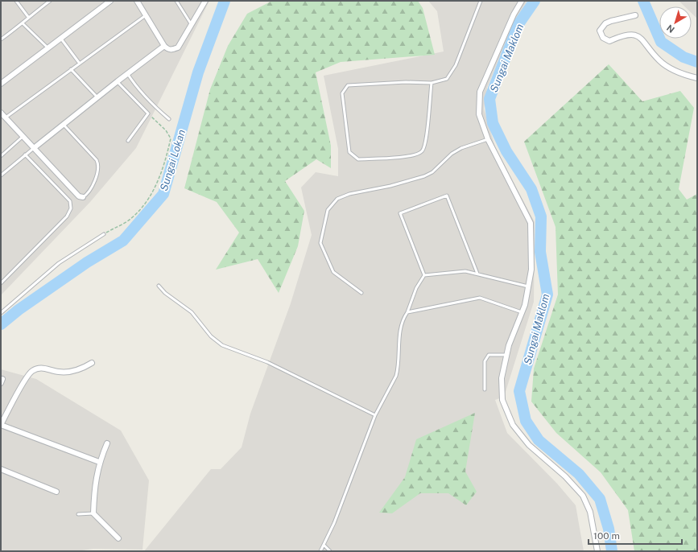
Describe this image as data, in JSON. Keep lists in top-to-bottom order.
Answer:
{
  "water": ["Sungai Maklom", "Sungai Lokan"],
  "scale_bar": "100 m",
  "north": "bottom left"
}
